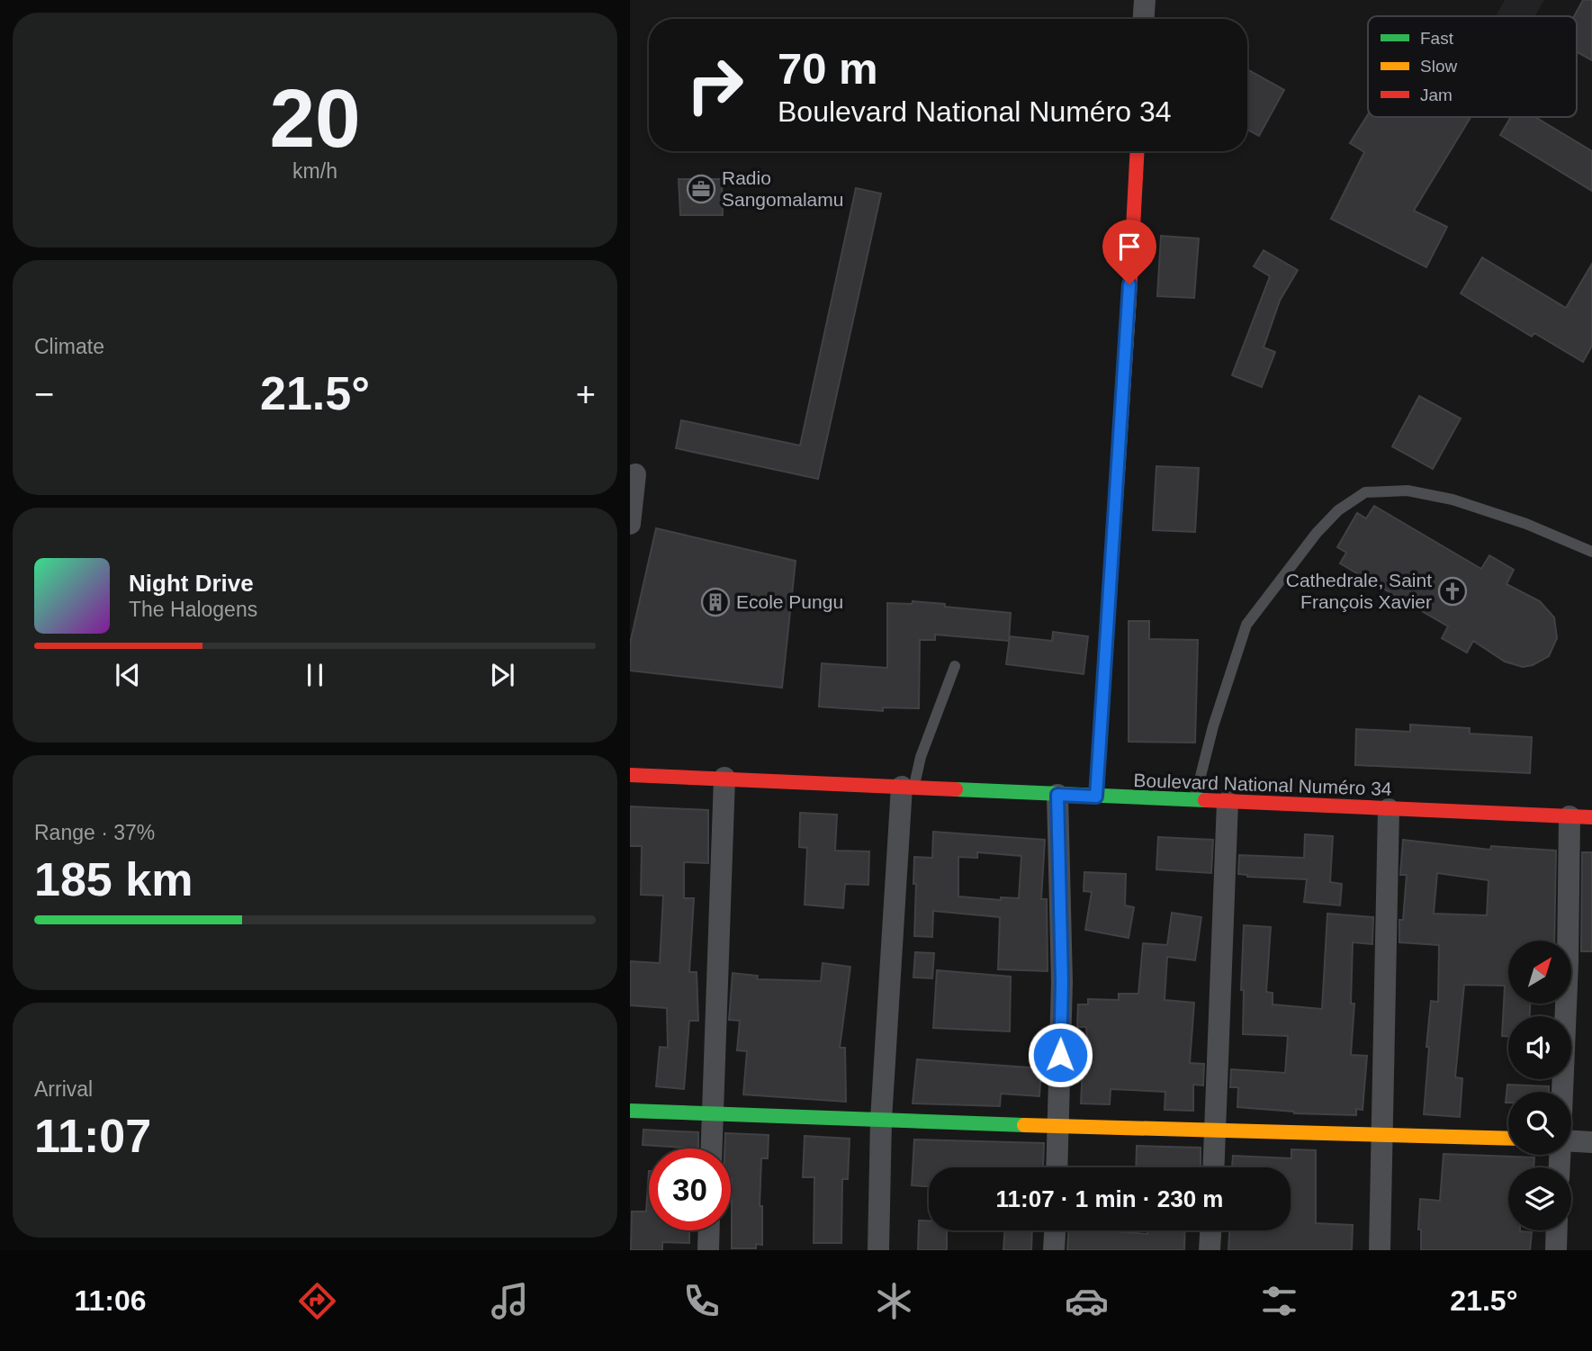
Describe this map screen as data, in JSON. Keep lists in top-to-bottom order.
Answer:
{
  "streets": {
    "street": ["Boulevard National Numéro 34"]
  },
  "places": {
    "office": ["Radio Sangomalamu"],
    "church": ["Cathedrale, Saint François Xavier"],
    "building": ["Ecole Pungu"]
  },
  "legend": ["Fast", "Slow", "Jam"],
  "north": "top right",
  "page": {
    "tile": [
      ["20", "km/h"],
      "Climate",
      ["Range · 37%", "185 km"],
      ["Arrival", "11:07"]
    ],
    "turn": ["70 m", "Boulevard National Numéro 34"],
    "heat": ["−", "21.5°", "+"],
    "song": ["Night Drive", "The Halogens"],
    "limit": "30",
    "trip": "11:07 · 1 min · 230 m",
    "tabs": ["11:06", "21.5°"]
  }
}
